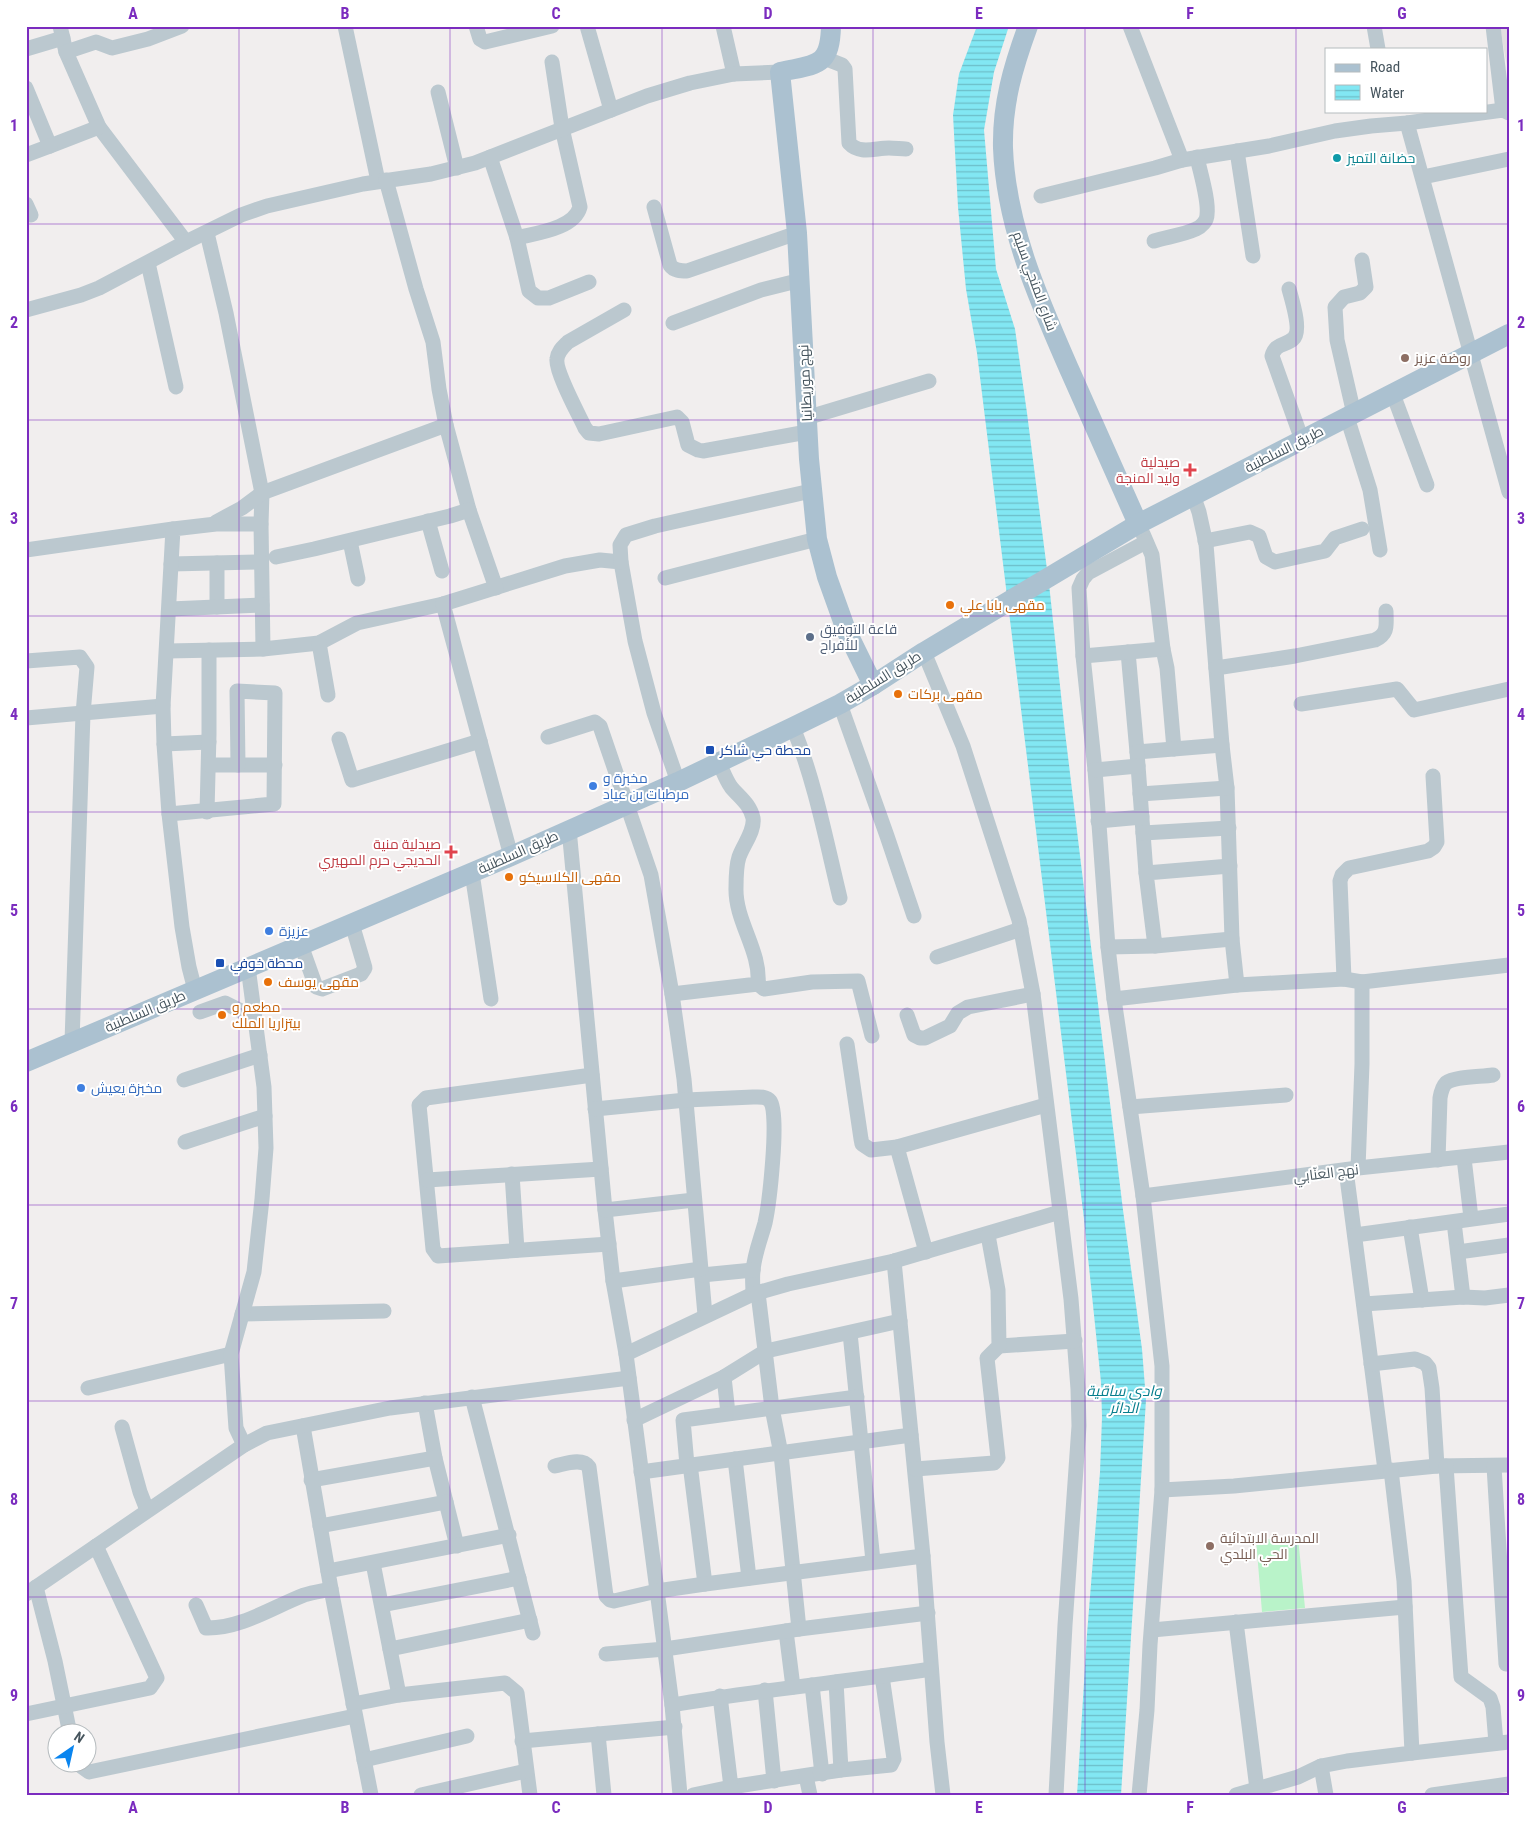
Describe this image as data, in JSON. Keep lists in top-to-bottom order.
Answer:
{
  "streets": {
    "main road": ["شارع المنجي سليم", "نهج موريطانيا", "طريق السلطنية"],
    "street": ["نهج العنّابي"]
  },
  "crossings": [
    ["شارع المنجي سليم", "طريق السلطنية"],
    ["نهج موريطانيا", "طريق السلطنية"]
  ],
  "water": ["وادي ساقية الدائر"],
  "places": {
    "other": [
      "حضانة التميز",
      "روضة عزيز",
      "مقهى بابا علي",
      "قاعة التوفيق للأفراح",
      "مقهى بركات",
      "مخبزة و مرطبات بن عياد",
      "مقهى الكلاسيكو",
      "عزيزة",
      "مقهى يوسف",
      "مطعم و بيتزاريا الملك",
      "مخبزة يعيش",
      "المدرسة الابتدائية الحي البلدي"
    ],
    "health": ["صيدلية وليد المنجة", "صيدلية منية الحديجي حرم المهيري"],
    "transit": ["محطة حي شاكر", "محطة خوفي"]
  },
  "legend": ["Road", "Water"],
  "north": "top right",
  "grid": {
    "columns": [
      "A",
      "B",
      "C",
      "D",
      "E",
      "F",
      "G"
    ],
    "rows": [
      "1",
      "2",
      "3",
      "4",
      "5",
      "6",
      "7",
      "8",
      "9"
    ]
  }
}
